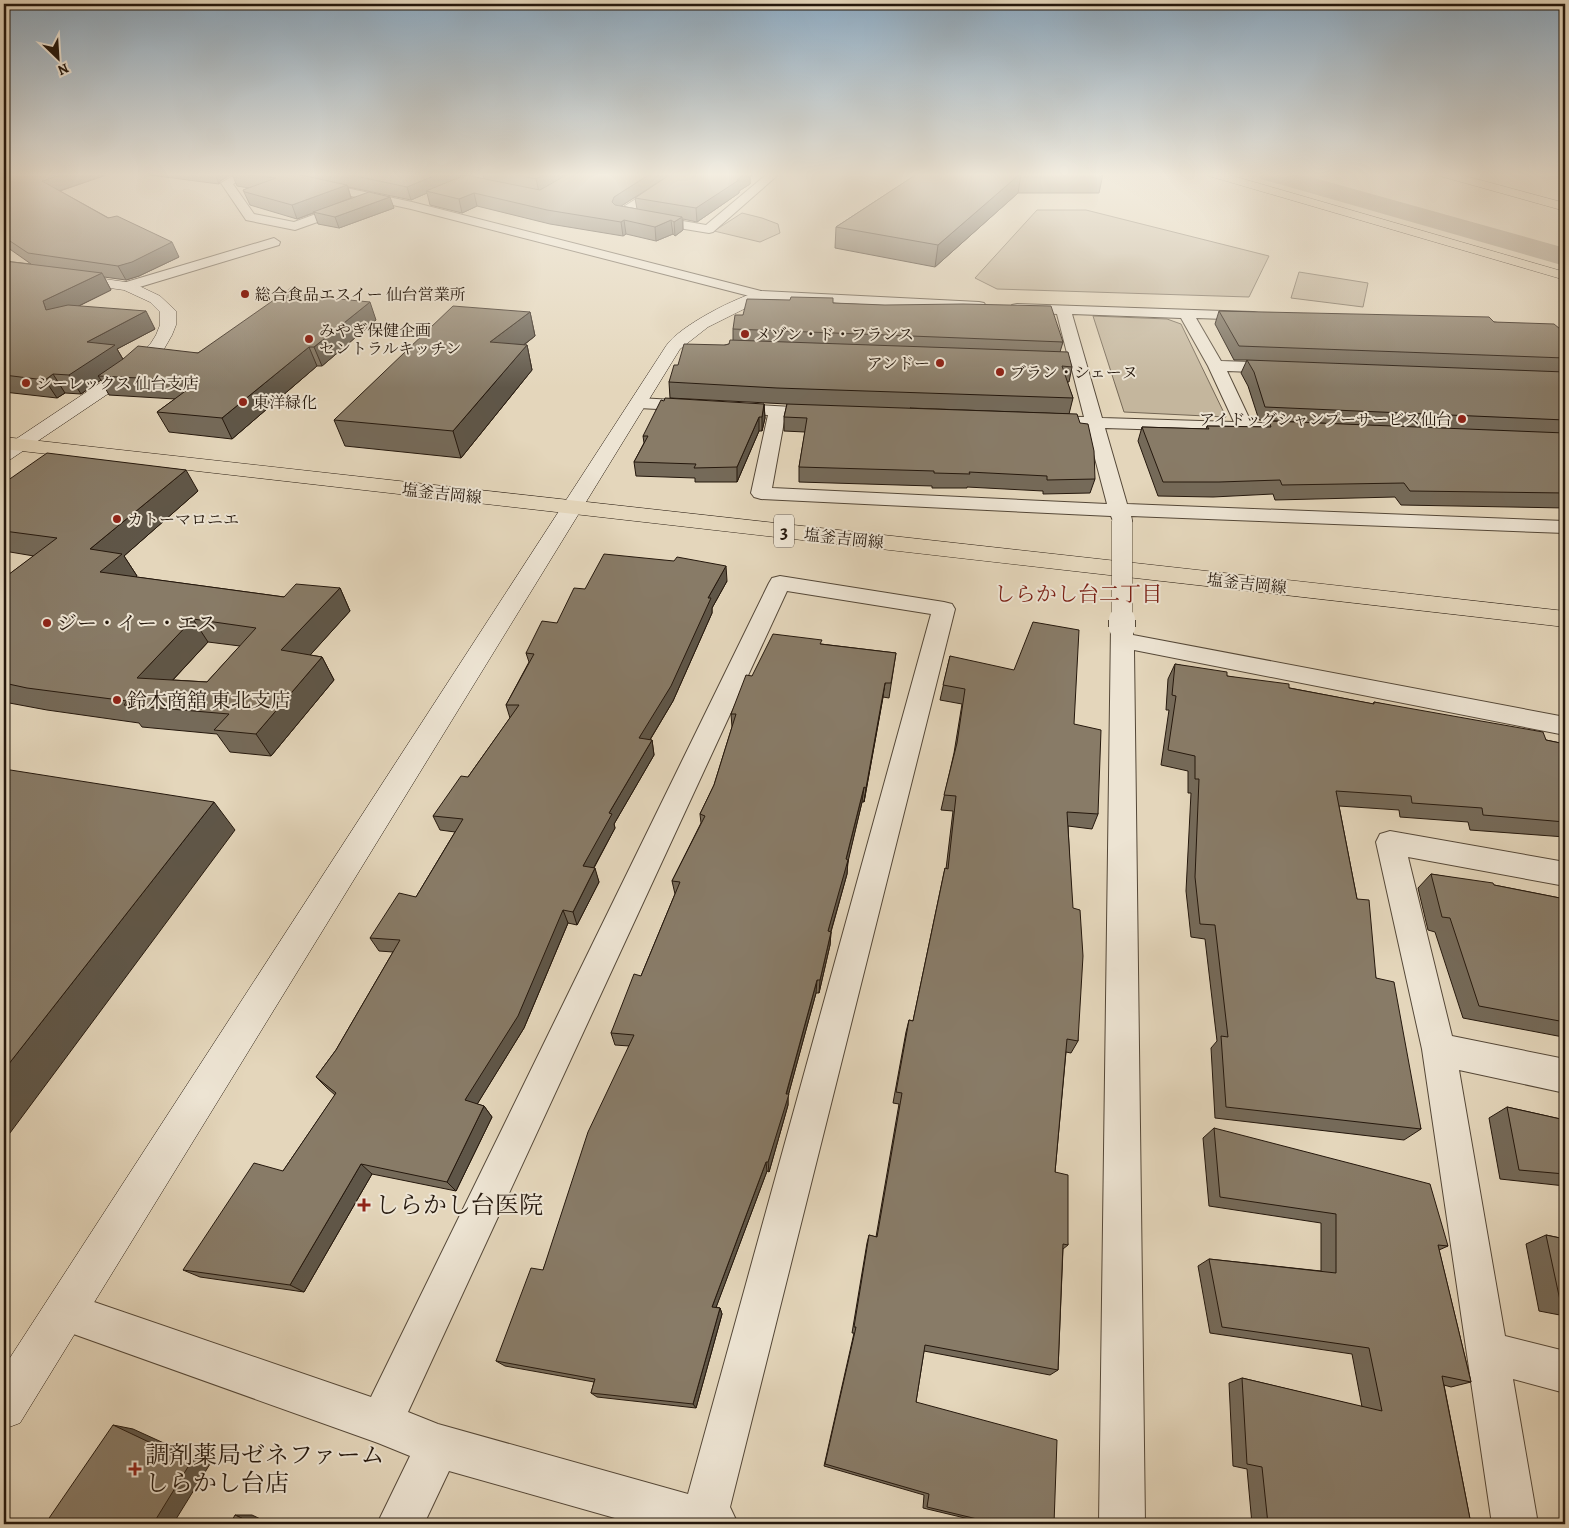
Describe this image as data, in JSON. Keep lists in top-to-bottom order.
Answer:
{
  "streets": {
    "main road": ["塩釜吉岡線", "3"]
  },
  "districts": ["しらかし台二丁目"],
  "places": {
    "other": [
      "総合食品エスイー 仙台営業所",
      "メゾン・ド・フランス",
      "みやぎ保健企画 セントラルキッチン",
      "アンドー",
      "ブラン・シェーヌ",
      "シーレックス 仙台支店",
      "東洋緑化",
      "アイドッグシャンプーサービス仙台",
      "カトーマロニエ",
      "ジー・イー・エス",
      "鈴木商舘 東北支店"
    ],
    "health": ["しらかし台医院", "調剤薬局ゼネファーム しらかし台店"]
  },
  "north": "bottom right"
}
